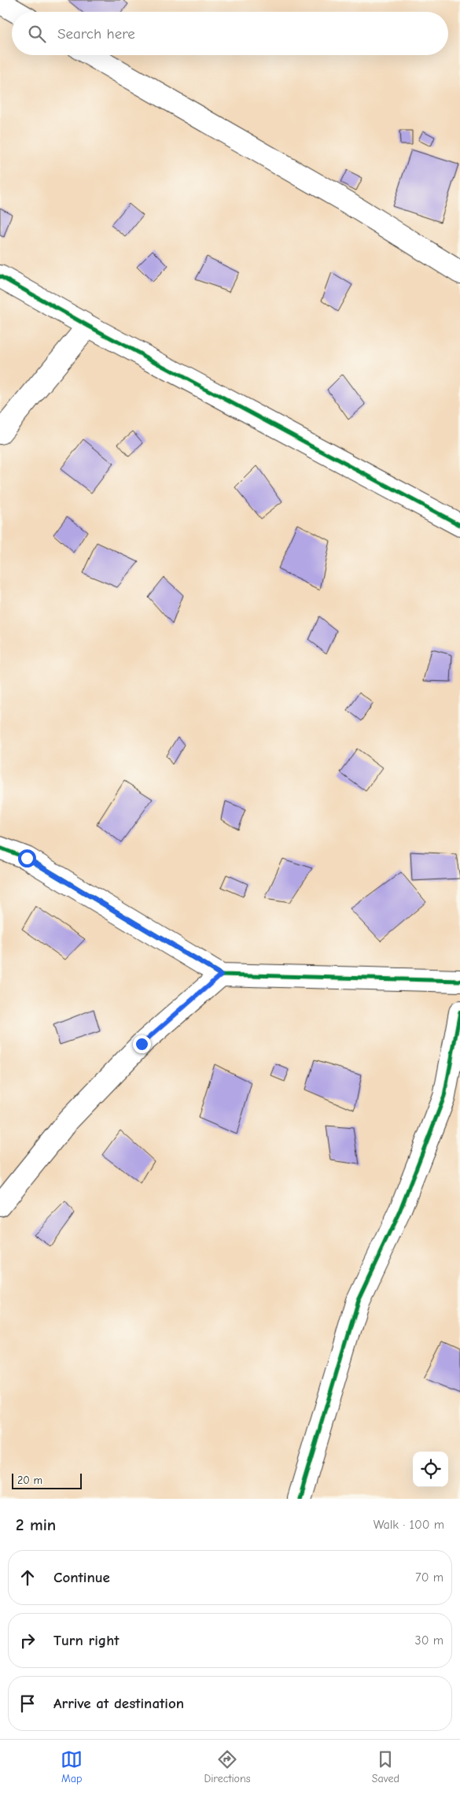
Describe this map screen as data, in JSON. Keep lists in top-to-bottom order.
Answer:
{
  "scale_bar": "20 m",
  "page": {
    "search": "Search here",
    "scale": "20 m",
    "heading": ["2 min", "Walk · 100 m"],
    "list": [
      ["Continue", "70 m"],
      ["Turn right", "30 m"],
      "Arrive at destination"
    ],
    "nav": ["Map", "Directions", "Saved"]
  }
}
